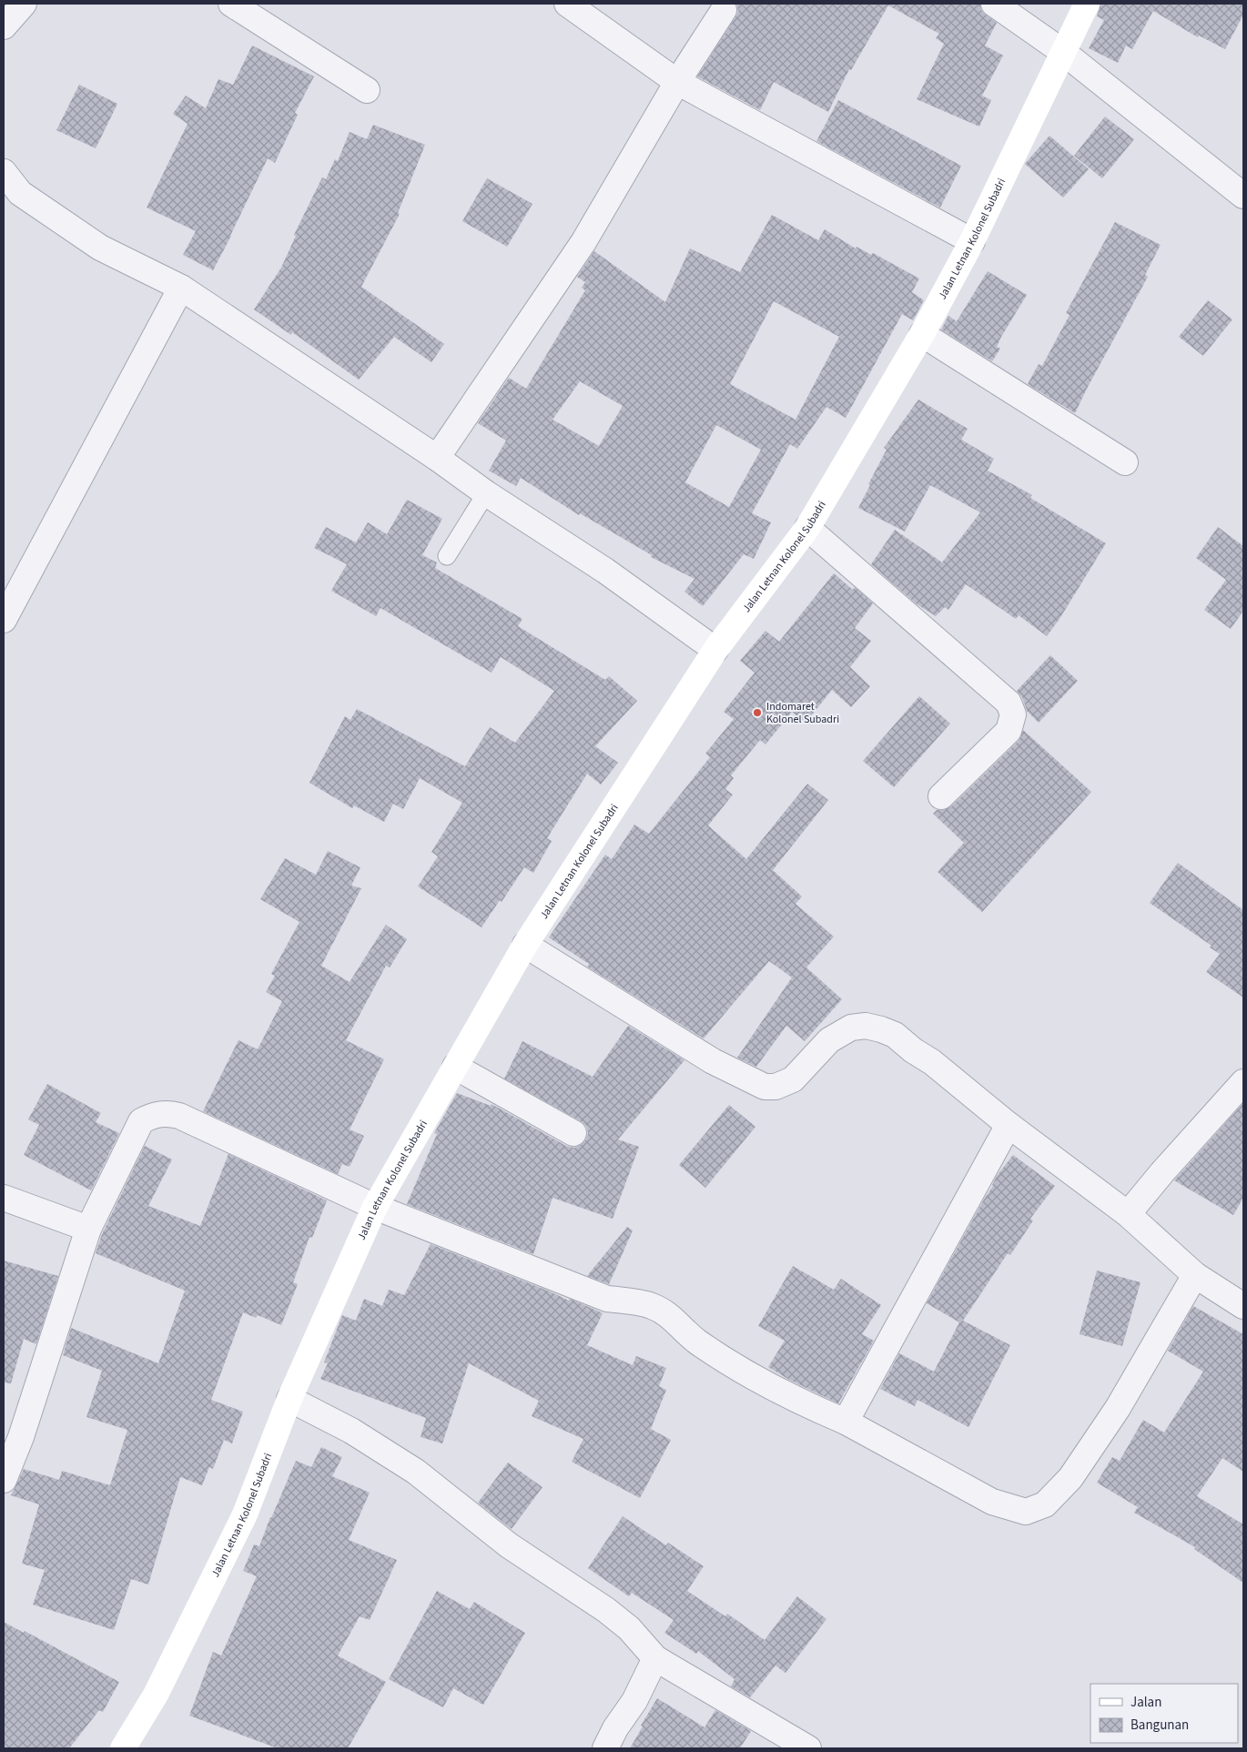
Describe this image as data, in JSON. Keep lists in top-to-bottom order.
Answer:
{
  "streets": {
    "main road": ["Jalan Letnan Kolonel Subadri"]
  },
  "places": ["Indomaret Kolonel Subadri"],
  "legend": ["Jalan", "Bangunan"]
}
